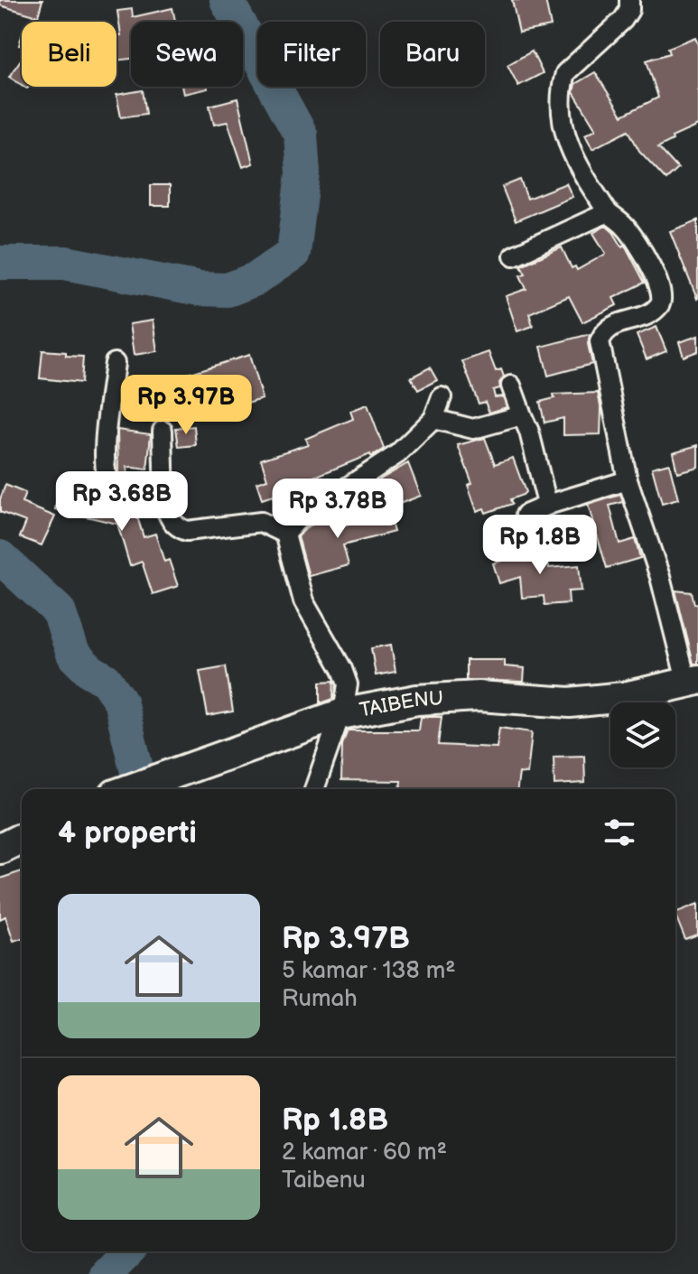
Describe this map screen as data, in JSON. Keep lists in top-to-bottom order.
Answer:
{
  "streets": {
    "main road": ["TAIBENU"]
  },
  "page": {
    "chip": [
      "Beli",
      "Sewa",
      "Filter",
      "Baru"
    ],
    "price": [
      "Rp 3.97B",
      "Rp 3.68B",
      "Rp 3.78B",
      "Rp 1.8B"
    ],
    "heading": "4 properti",
    "list": [
      {
        "name": "Rp 3.97B",
        "note": "5 kamar · 138 m² · Rumah"
      },
      {
        "name": "Rp 1.8B",
        "note": "2 kamar · 60 m² · Taibenu"
      }
    ]
  }
}
